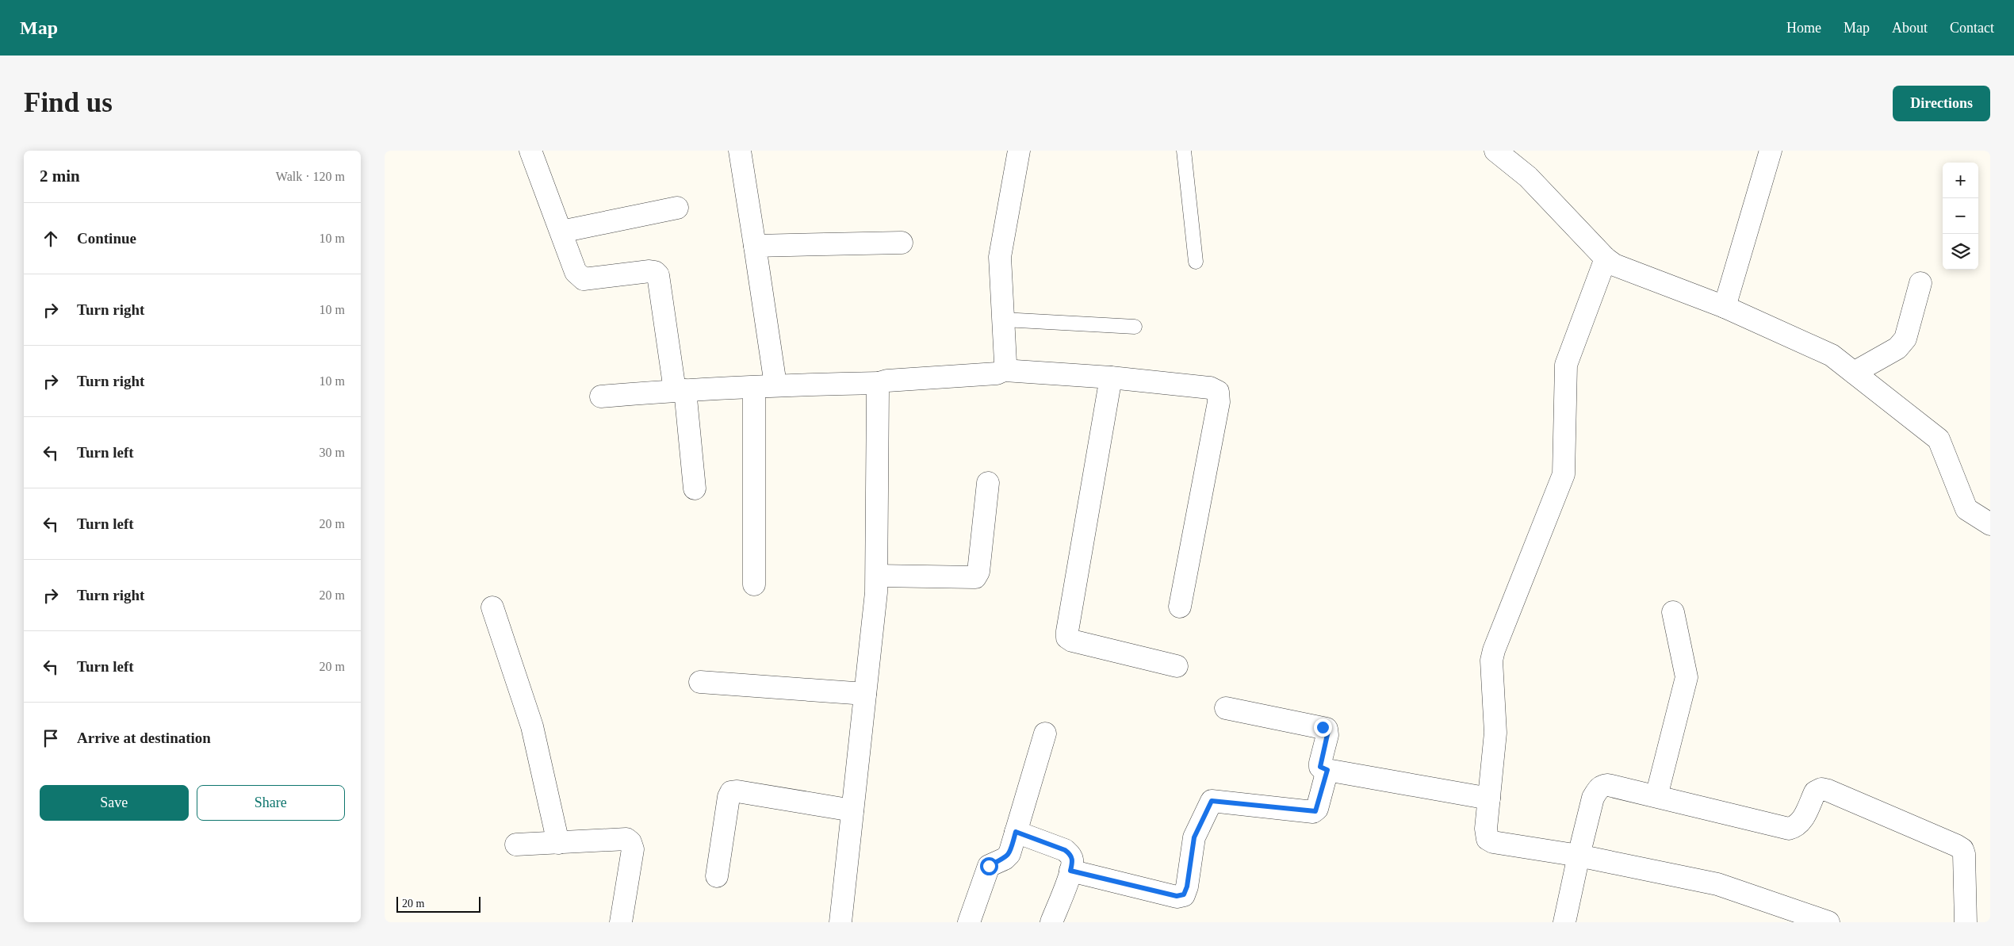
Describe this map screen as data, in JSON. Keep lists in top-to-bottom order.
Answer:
{
  "scale_bar": "20 m",
  "page": {
    "header": "Map",
    "nav": [
      "Home",
      "Map",
      "About",
      "Contact"
    ],
    "buttons": [
      "Directions",
      ["Save", "Share"]
    ],
    "title": "Find us",
    "heading": ["2 min", "Walk · 120 m"],
    "map_buttons": ["+", "−"],
    "list": [
      ["Continue", "10 m"],
      ["Turn right", "10 m"],
      ["Turn right", "10 m"],
      ["Turn left", "30 m"],
      ["Turn left", "20 m"],
      ["Turn right", "20 m"],
      ["Turn left", "20 m"],
      "Arrive at destination"
    ],
    "scale": "20 m"
  }
}
